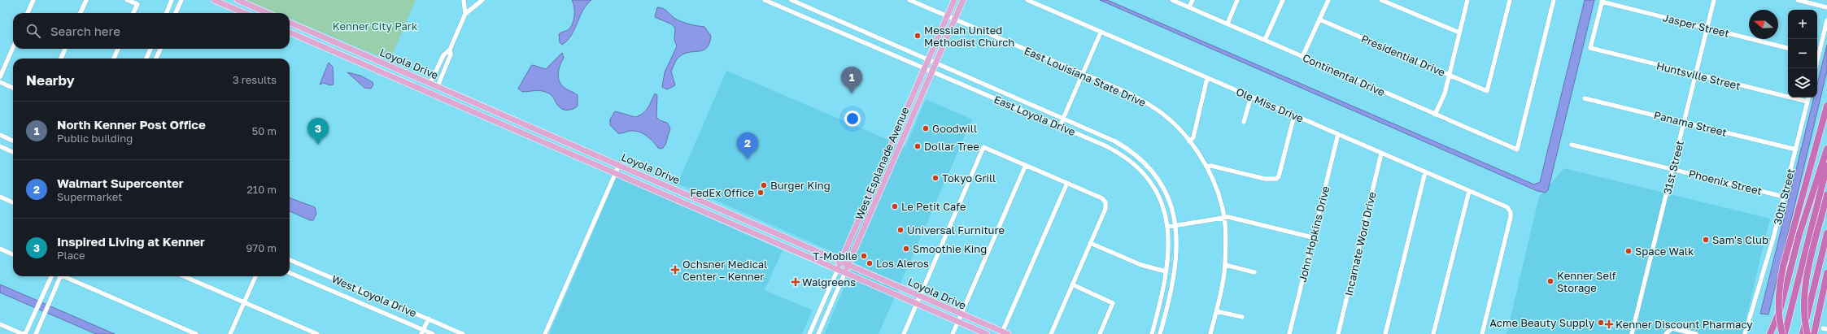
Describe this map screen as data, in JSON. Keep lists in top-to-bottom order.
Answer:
{
  "streets": {
    "main road": ["Loyola Drive", "West Esplanade Avenue"],
    "street": [
      "Jasper Street",
      "Presidential Drive",
      "Continental Drive",
      "Huntsville Street",
      "East Louisiana State Drive",
      "Ole Miss Drive",
      "East Loyola Drive",
      "Panama Street",
      "31st Street",
      "Phoenix Street",
      "30th Street",
      "John Hopkins Drive",
      "Incarnate Word Drive",
      "West Loyola Drive"
    ]
  },
  "crossings": [
    ["Jasper Street", "Huntsville Street"],
    ["Jasper Street", "31st Street"],
    ["Loyola Drive", "West Esplanade Avenue"],
    ["Huntsville Street", "31st Street"],
    ["Huntsville Street", "30th Street"],
    ["East Louisiana State Drive", "West Esplanade Avenue"],
    ["Ole Miss Drive", "John Hopkins Drive"],
    ["Ole Miss Drive", "Incarnate Word Drive"],
    ["East Loyola Drive", "West Esplanade Avenue"],
    ["Panama Street", "31st Street"],
    ["Panama Street", "30th Street"],
    ["31st Street", "Phoenix Street"],
    ["Phoenix Street", "30th Street"]
  ],
  "parks": ["Kenner City Park"],
  "places": {
    "other": [
      "Messiah United Methodist Church",
      "Goodwill",
      "Dollar Tree",
      "Tokyo Grill",
      "Burger King",
      "FedEx Office",
      "Le Petit Cafe",
      "Universal Furniture",
      "Sam's Club",
      "Smoothie King",
      "Space Walk",
      "T-Mobile",
      "Los Aleros",
      "Kenner Self Storage",
      "Acme Beauty Supply"
    ],
    "health": ["Ochsner Medical Center – Kenner", "Walgreens", "Kenner Discount Pharmacy"]
  },
  "north": "left",
  "page": {
    "map_buttons": ["+", "−"],
    "search": "Search here",
    "heading": ["Nearby", "3 results"],
    "pins": ["1", "3", "2"],
    "list": [
      {
        "mark": "1",
        "name": "North Kenner Post Office",
        "note": "Public building",
        "value": "50 m"
      },
      {
        "mark": "2",
        "name": "Walmart Supercenter",
        "note": "Supermarket",
        "value": "210 m"
      },
      {
        "mark": "3",
        "name": "Inspired Living at Kenner",
        "note": "Place",
        "value": "970 m"
      }
    ]
  }
}
